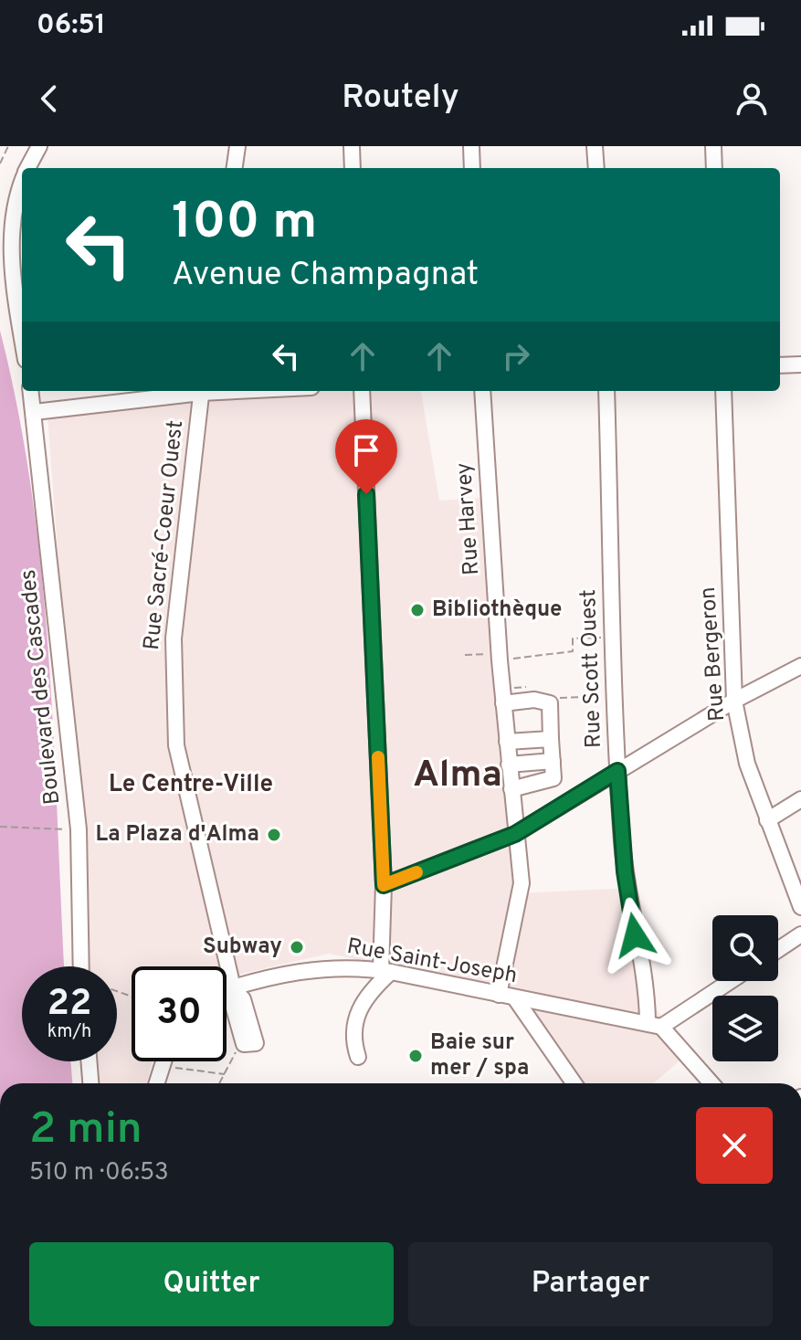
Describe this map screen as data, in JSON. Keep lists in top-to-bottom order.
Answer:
{
  "streets": {
    "street": [
      "Rue Harvey",
      "Rue Sacré-Coeur Ouest",
      "Rue Bergeron",
      "Rue Scott Ouest",
      "Boulevard des Cascades",
      "Rue Saint-Joseph"
    ]
  },
  "crossings": [
    ["Rue Harvey", "Rue Saint-Joseph"],
    ["Rue Sacré-Coeur Ouest", "Rue Saint-Joseph"],
    ["Rue Scott Ouest", "Rue Saint-Joseph"]
  ],
  "districts": ["Alma", "Le Centre-Ville"],
  "places": [
    "Bibliothèque",
    "La Plaza d'Alma",
    "Subway",
    "Baie sur mer / spa"
  ],
  "page": {
    "status": "06:51",
    "header": "Routely",
    "turn": ["100 m", "Avenue Champagnat"],
    "speed": "22 km/h",
    "limit": "30",
    "heading": ["2 min", "510 m · 06:53"],
    "buttons": ["Quitter", "Partager"]
  }
}
